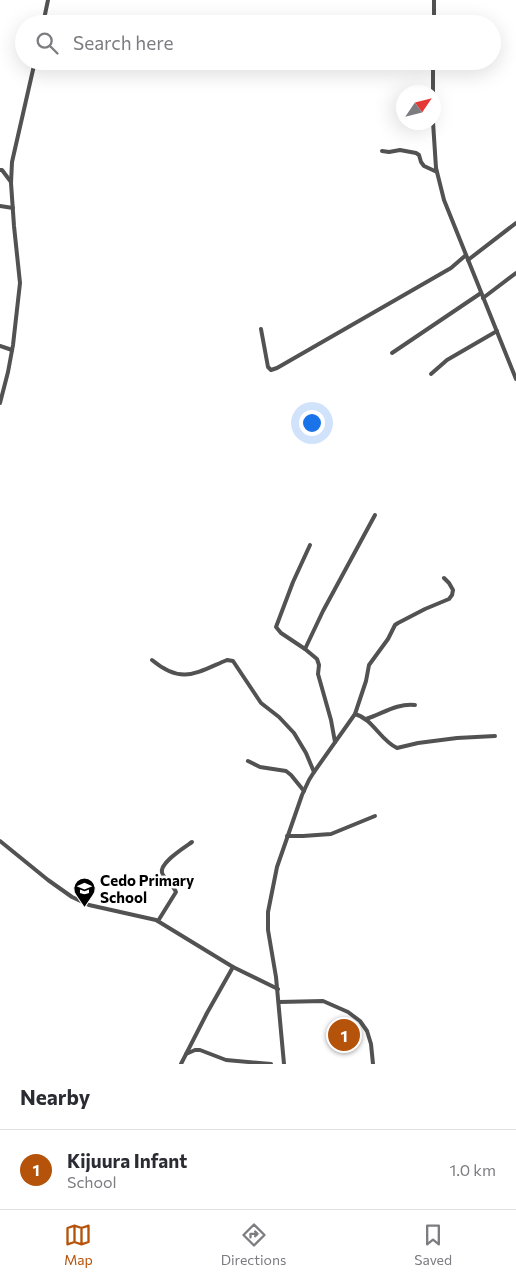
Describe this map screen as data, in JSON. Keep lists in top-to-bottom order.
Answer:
{
  "places": {
    "school or university": ["Cedo Primary School"]
  },
  "north": "top right",
  "page": {
    "search": "Search here",
    "pins": "1",
    "heading": "Nearby",
    "list": [
      {
        "mark": "1",
        "name": "Kijuura Infant",
        "note": "School",
        "value": "1.0 km"
      }
    ],
    "nav": ["Map", "Directions", "Saved"]
  }
}
